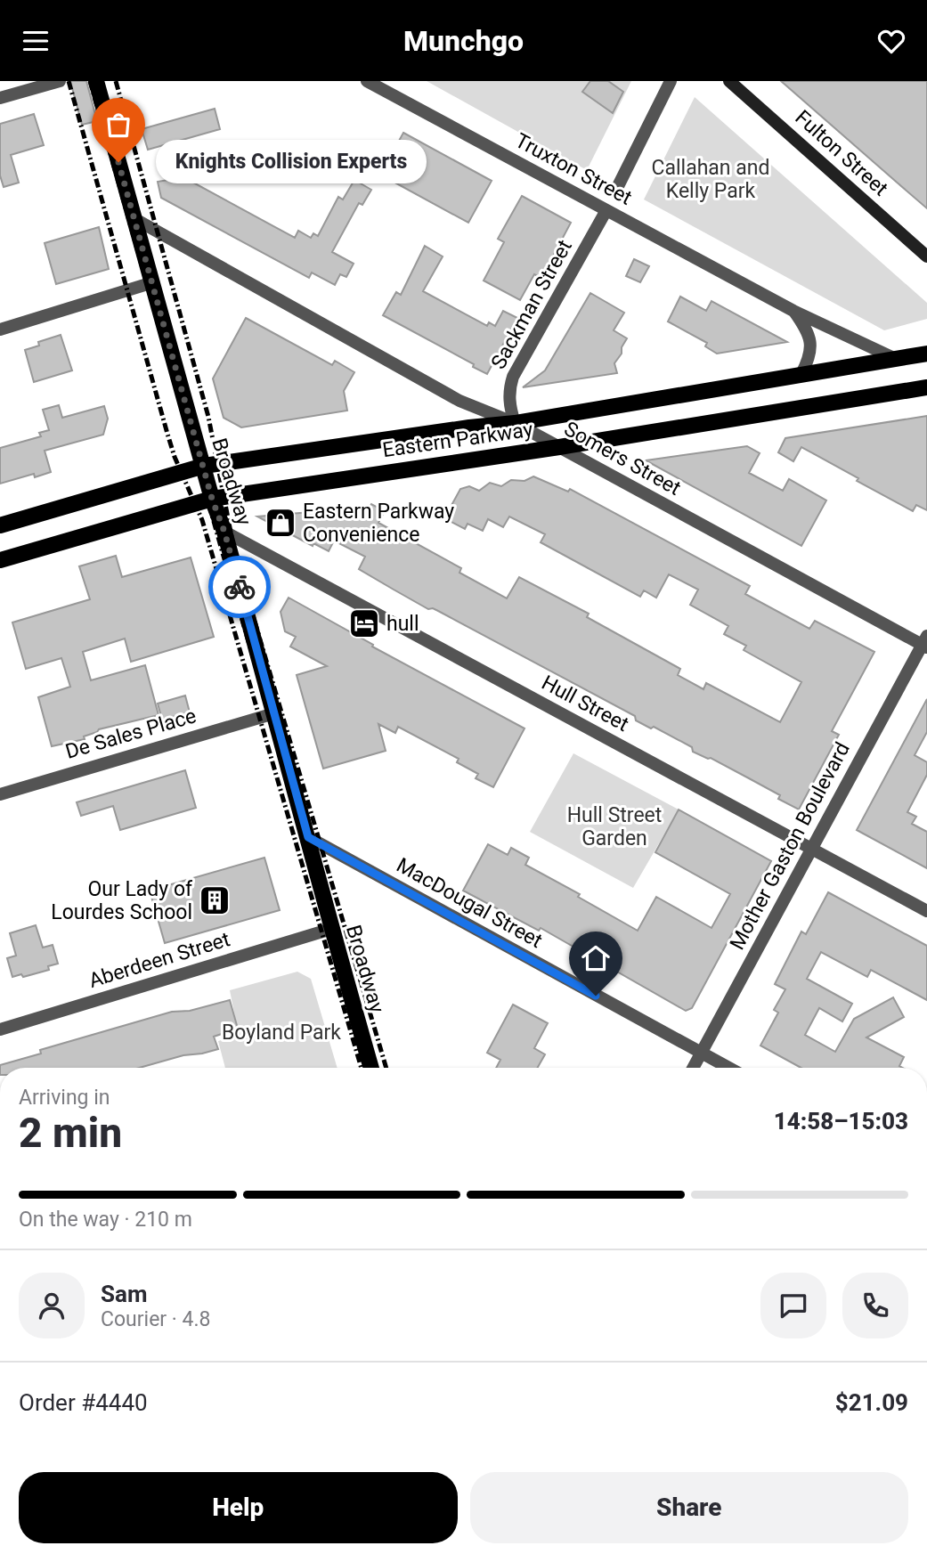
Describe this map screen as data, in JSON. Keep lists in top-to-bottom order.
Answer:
{
  "streets": {
    "main road": ["Fulton Street", "Eastern Parkway", "Broadway"],
    "street": [
      "Truxton Street",
      "Sackman Street",
      "Somers Street",
      "Hull Street",
      "De Sales Place",
      "Mother Gaston Boulevard",
      "MacDougal Street",
      "Aberdeen Street"
    ]
  },
  "crossings": [
    ["Truxton Street", "Sackman Street"],
    ["Truxton Street", "Eastern Parkway"],
    ["Sackman Street", "Eastern Parkway"],
    ["Sackman Street", "Somers Street"],
    ["Eastern Parkway", "Somers Street"],
    ["Eastern Parkway", "Broadway"],
    ["Somers Street", "Broadway"],
    ["Somers Street", "Mother Gaston Boulevard"],
    ["Broadway", "Hull Street"],
    ["Broadway", "De Sales Place"],
    ["Broadway", "MacDougal Street"],
    ["Broadway", "Aberdeen Street"],
    ["Hull Street", "Mother Gaston Boulevard"],
    ["Mother Gaston Boulevard", "MacDougal Street"]
  ],
  "parks": ["Callahan and Kelly Park", "Hull Street Garden", "Boyland Park"],
  "places": {
    "other": ["Knights Collision Experts"],
    "shop": ["Eastern Parkway Convenience"],
    "hotel": ["hull"],
    "building": ["Our Lady of Lourdes School"]
  },
  "page": {
    "header": "Munchgo",
    "bubble": "Knights Collision Experts",
    "heading": ["2 min", "Arriving in", "14:58–15:03"],
    "panel": [
      "Sam",
      "Courier · 4.8",
      "Order #4440",
      "$21.09"
    ],
    "bar": "On the way · 210 m",
    "buttons": ["Help", "Share"]
  }
}
